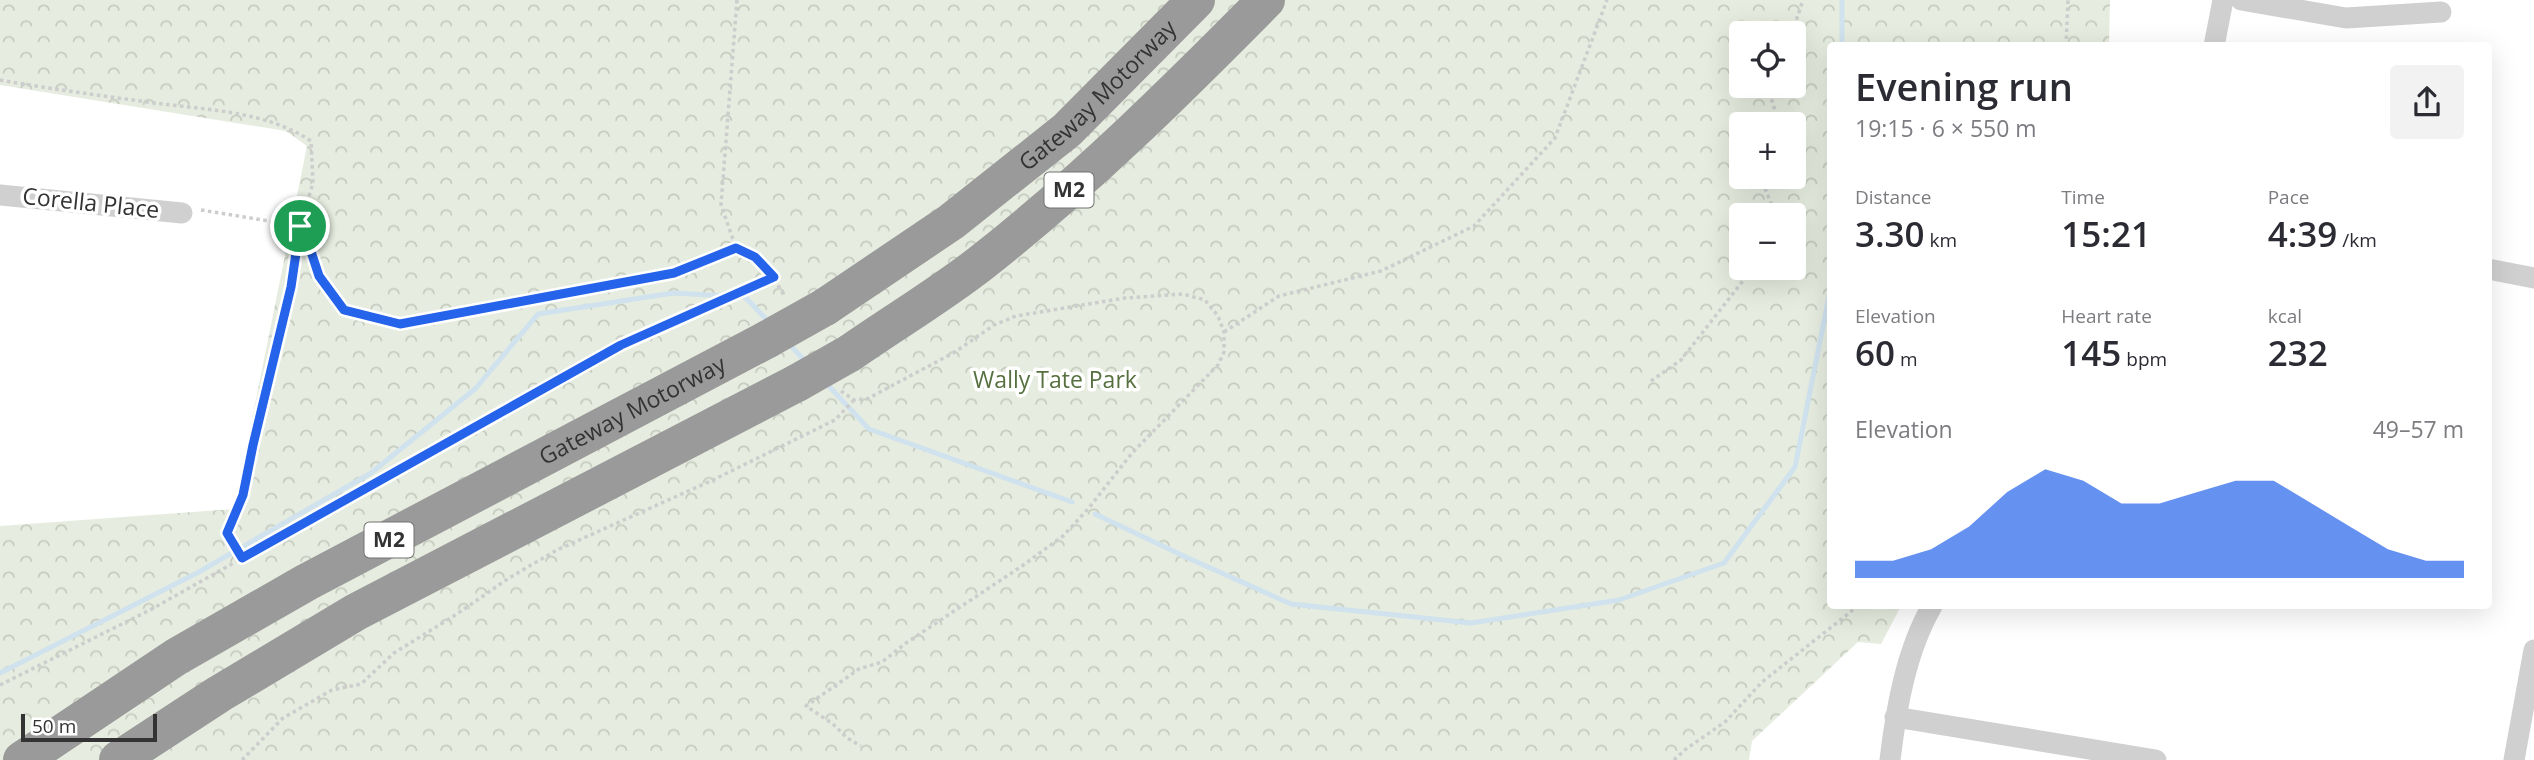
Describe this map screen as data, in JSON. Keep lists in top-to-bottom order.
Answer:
{
  "streets": {
    "highway": ["Gateway Motorway", "M2"],
    "street": ["Corella Place"]
  },
  "parks": ["Wally Tate Park"],
  "scale_bar": "50 m",
  "page": {
    "map_buttons": ["+", "−"],
    "heading": ["Evening run", "19:15 · 6 × 550 m"],
    "stats": [
      ["Distance", "3.30 km"],
      ["Time", "15:21"],
      ["Pace", "4:39 /km"],
      ["Elevation", "60 m"],
      ["Heart rate", "145 bpm"],
      ["kcal", "232"]
    ],
    "chart": ["Elevation", "49–57 m"],
    "scale": "50 m"
  }
}
